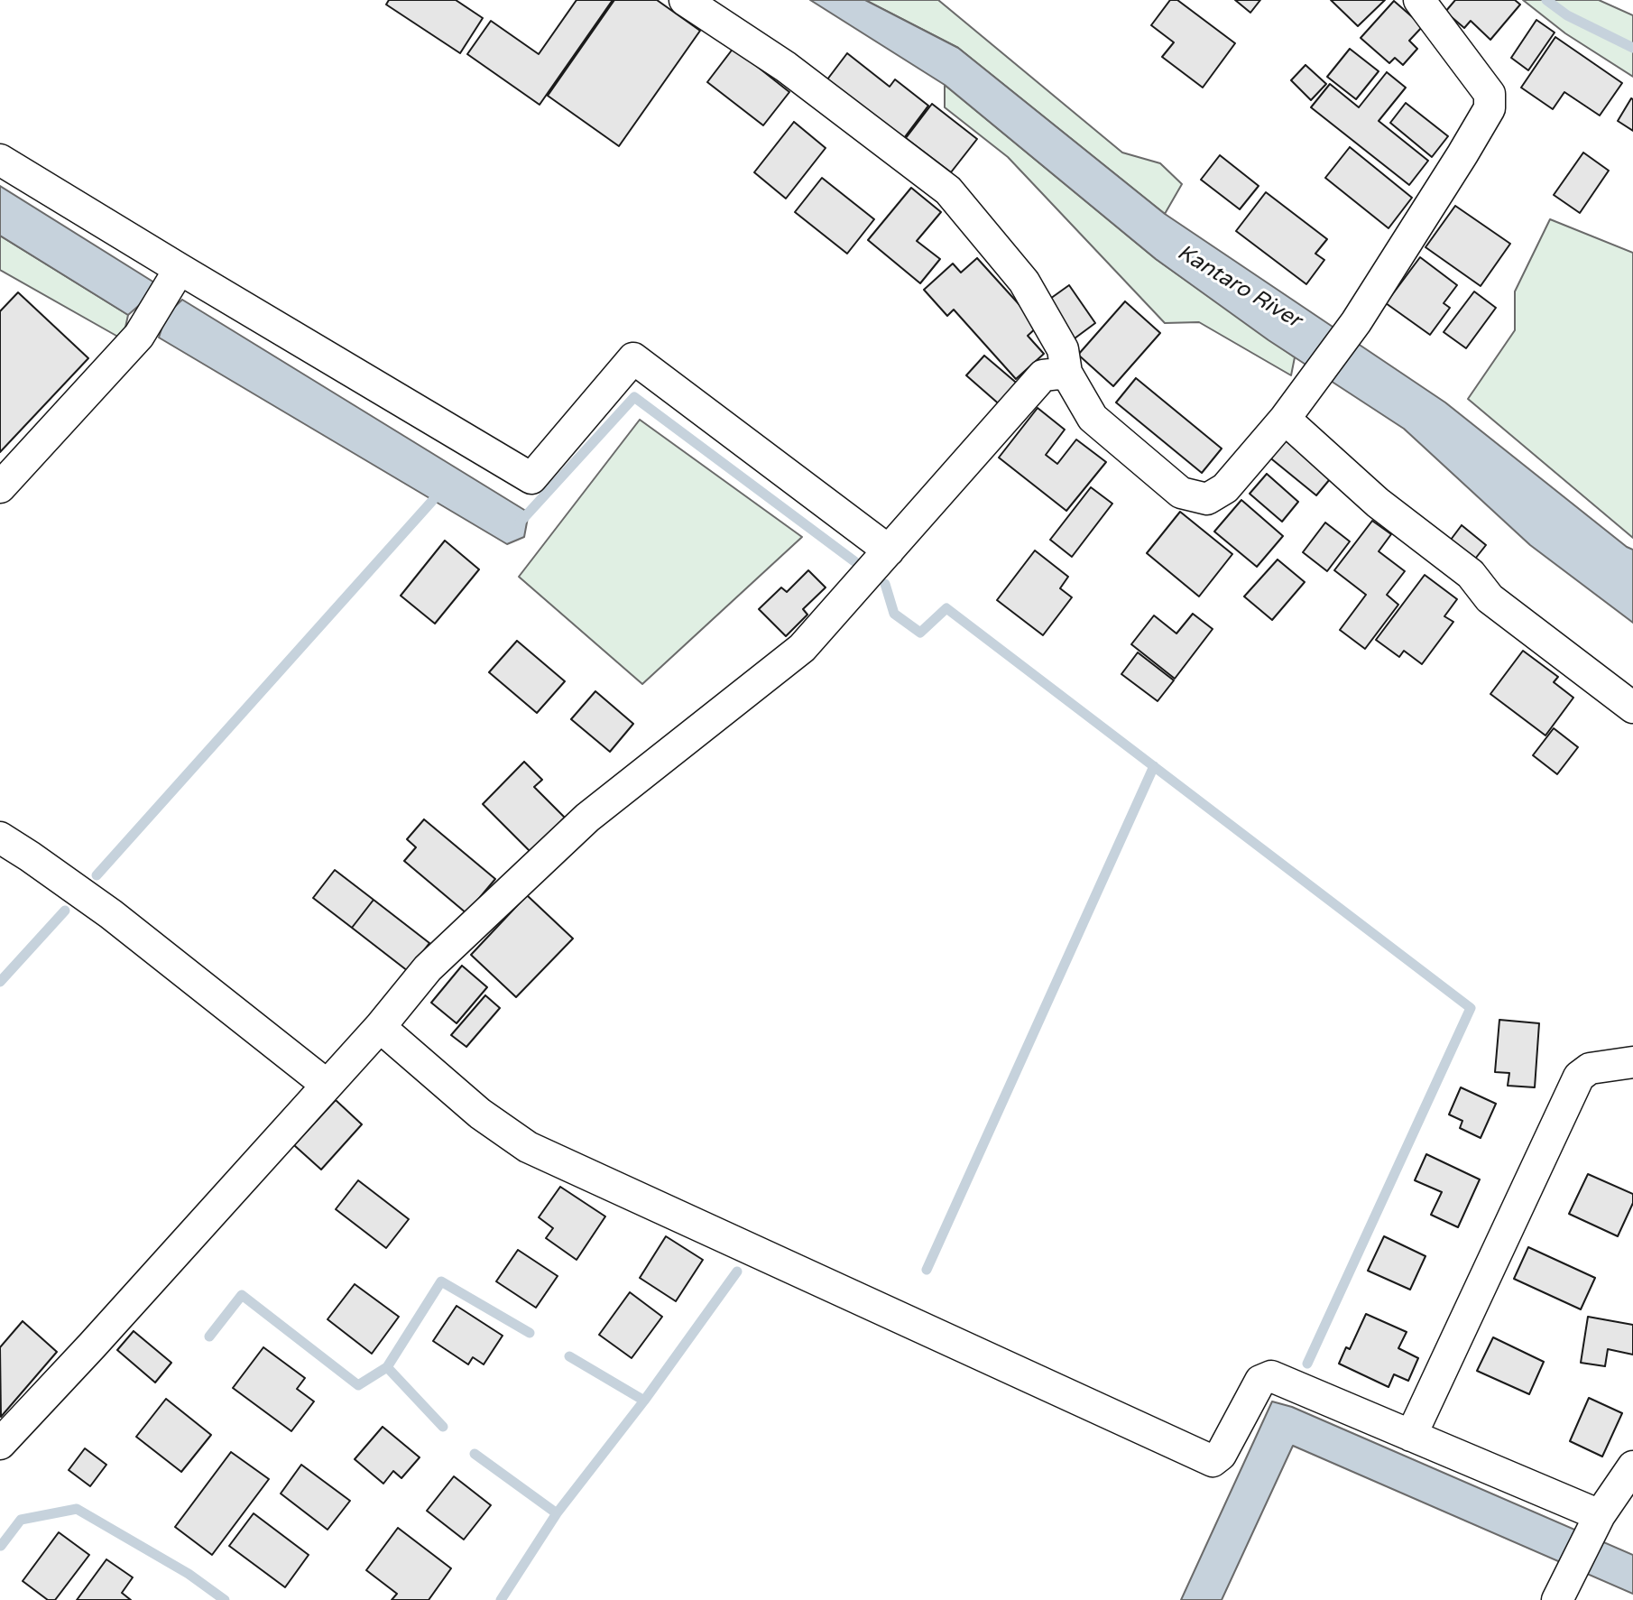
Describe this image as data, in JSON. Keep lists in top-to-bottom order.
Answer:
{
  "water": ["Kantaro River"]
}
